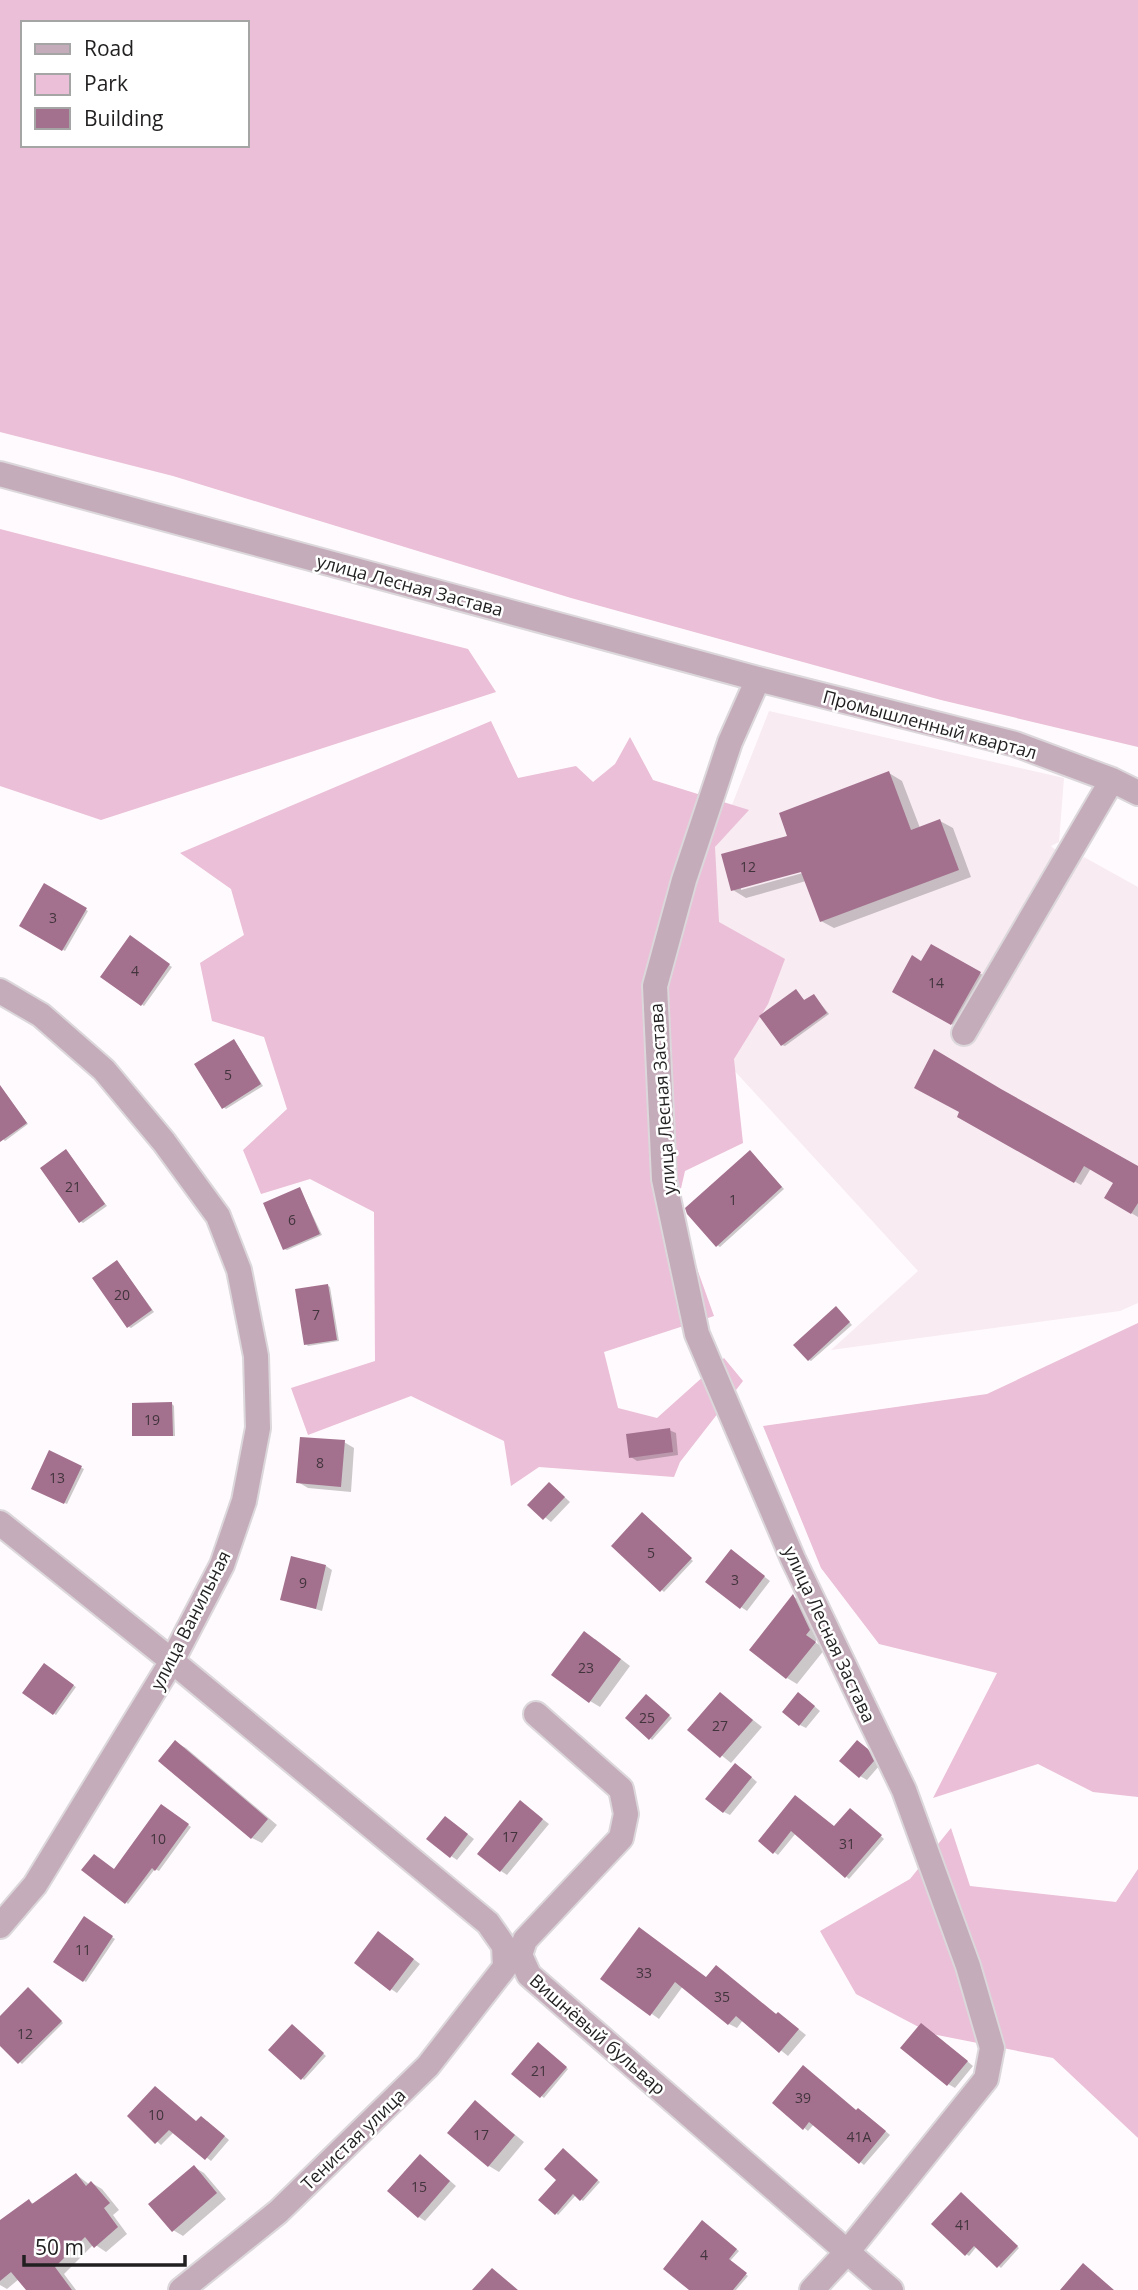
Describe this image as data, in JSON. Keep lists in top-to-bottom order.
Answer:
{
  "streets": {
    "street": [
      "улица Лесная Застава",
      "Промышленный квартал",
      "улица Ванильная",
      "Вишнёвый бульвар",
      "Тенистая улица"
    ]
  },
  "crossings": [
    ["улица Лесная Застава", "Промышленный квартал"],
    ["улица Лесная Застава", "Вишнёвый бульвар"],
    ["улица Ванильная", "Тенистая улица"]
  ],
  "house_numbers": [
    "12",
    "3",
    "4",
    "14",
    "5",
    "21",
    "1",
    "6",
    "20",
    "7",
    "19",
    "8",
    "13",
    "5",
    "3",
    "9",
    "23",
    "25",
    "27",
    "17",
    "10",
    "31",
    "11",
    "33",
    "35",
    "12",
    "21",
    "39",
    "10",
    "17",
    "41А",
    "15",
    "41",
    "4"
  ],
  "legend": ["Road", "Park", "Building"],
  "scale_bar": "50 m"
}
